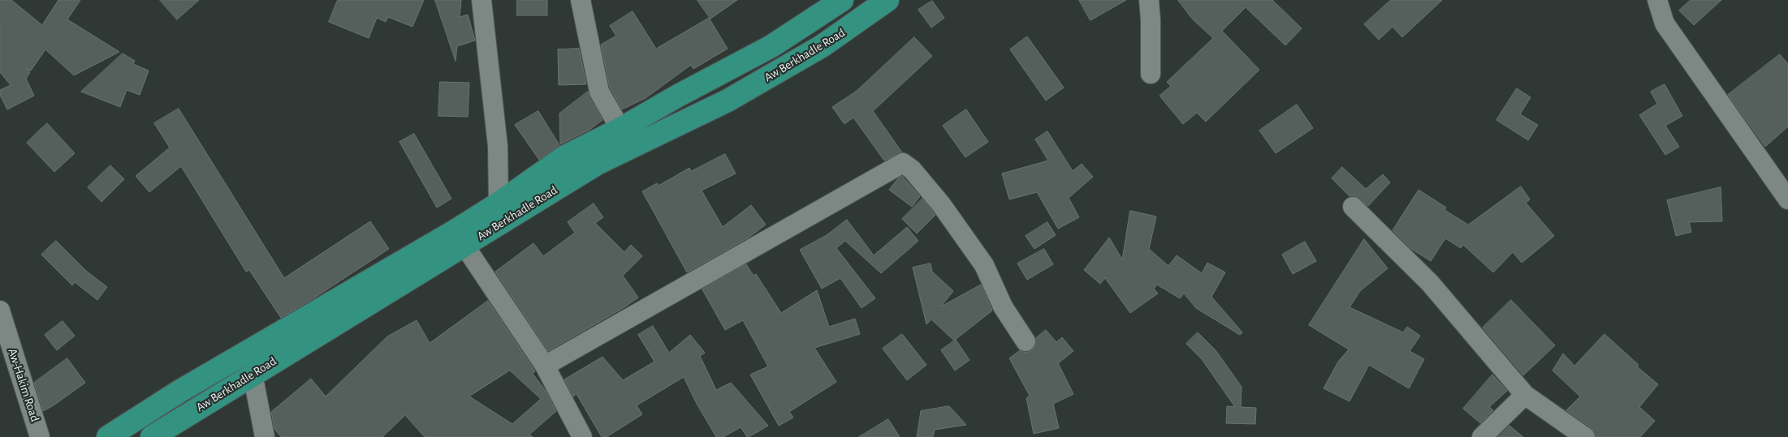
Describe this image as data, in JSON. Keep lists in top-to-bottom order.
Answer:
{
  "streets": {
    "main road": ["Aw Berkhadle Road"],
    "street": ["Aw-Hakim Road"]
  }
}
